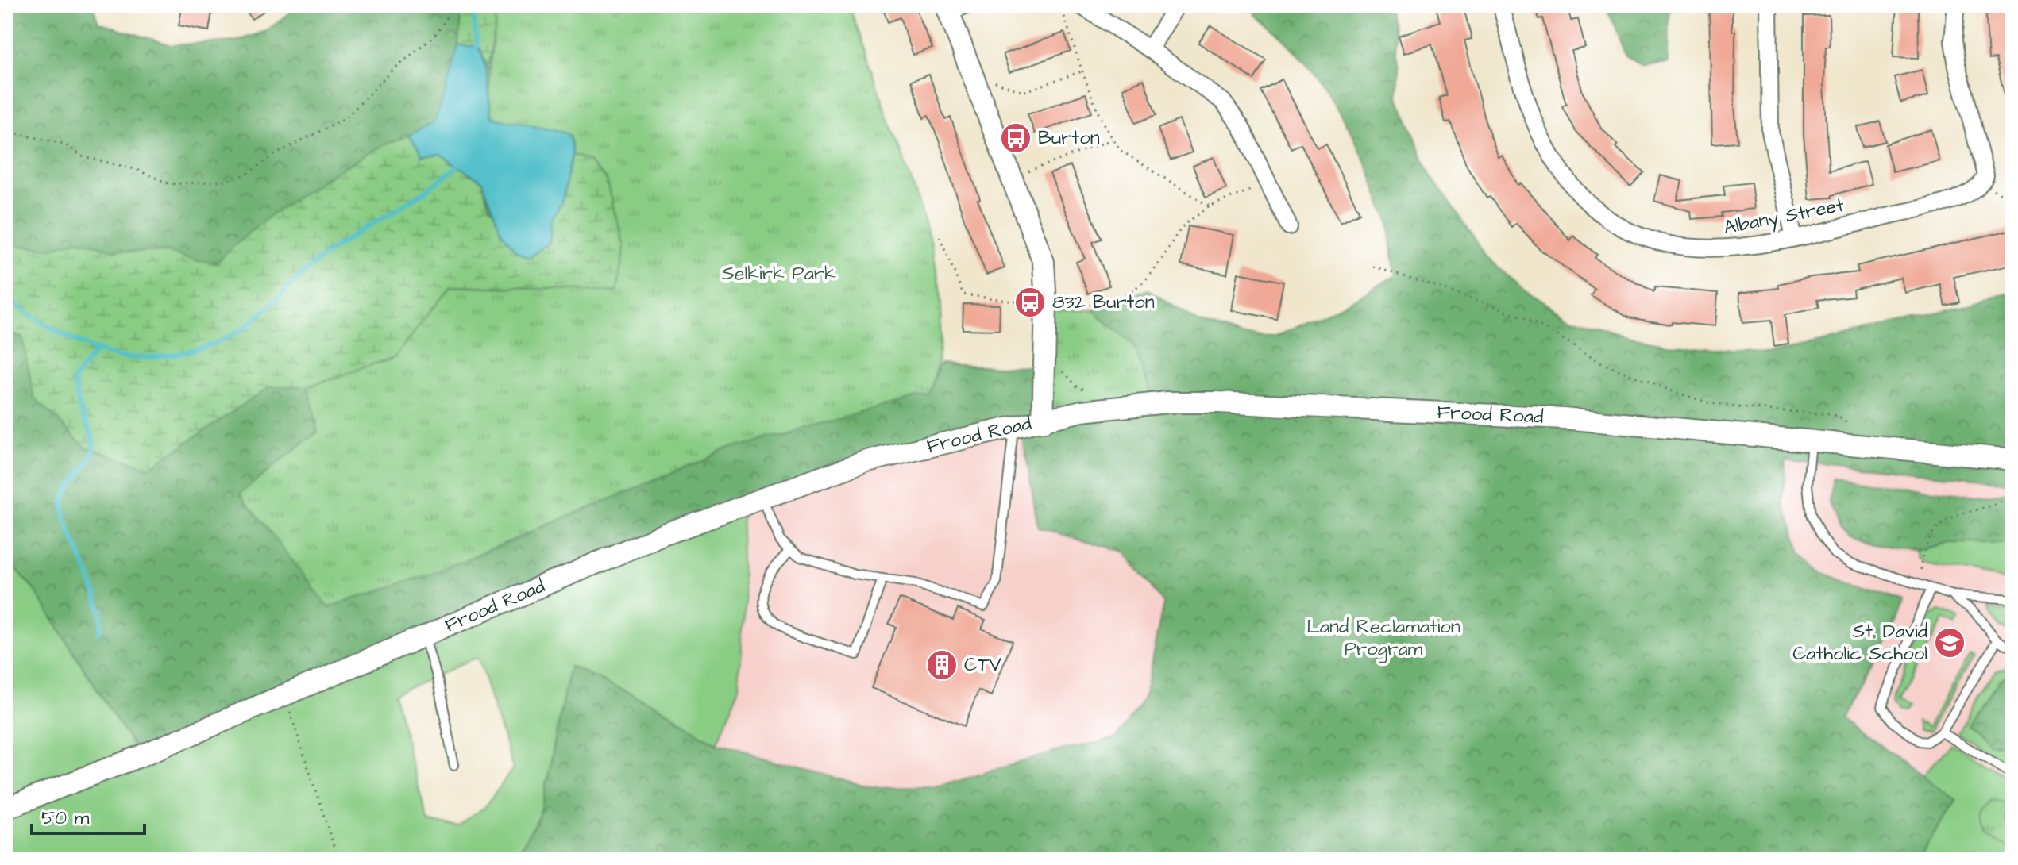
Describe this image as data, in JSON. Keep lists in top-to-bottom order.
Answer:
{
  "streets": {
    "street": ["Albany Street", "Frood Road"]
  },
  "parks": ["Selkirk Park", "Land Reclamation Program"],
  "places": {
    "bus stop": ["Burton", "832 Burton"],
    "school or university": ["St. David Catholic School"],
    "building": ["CTV"]
  },
  "scale_bar": "50 m"
}
